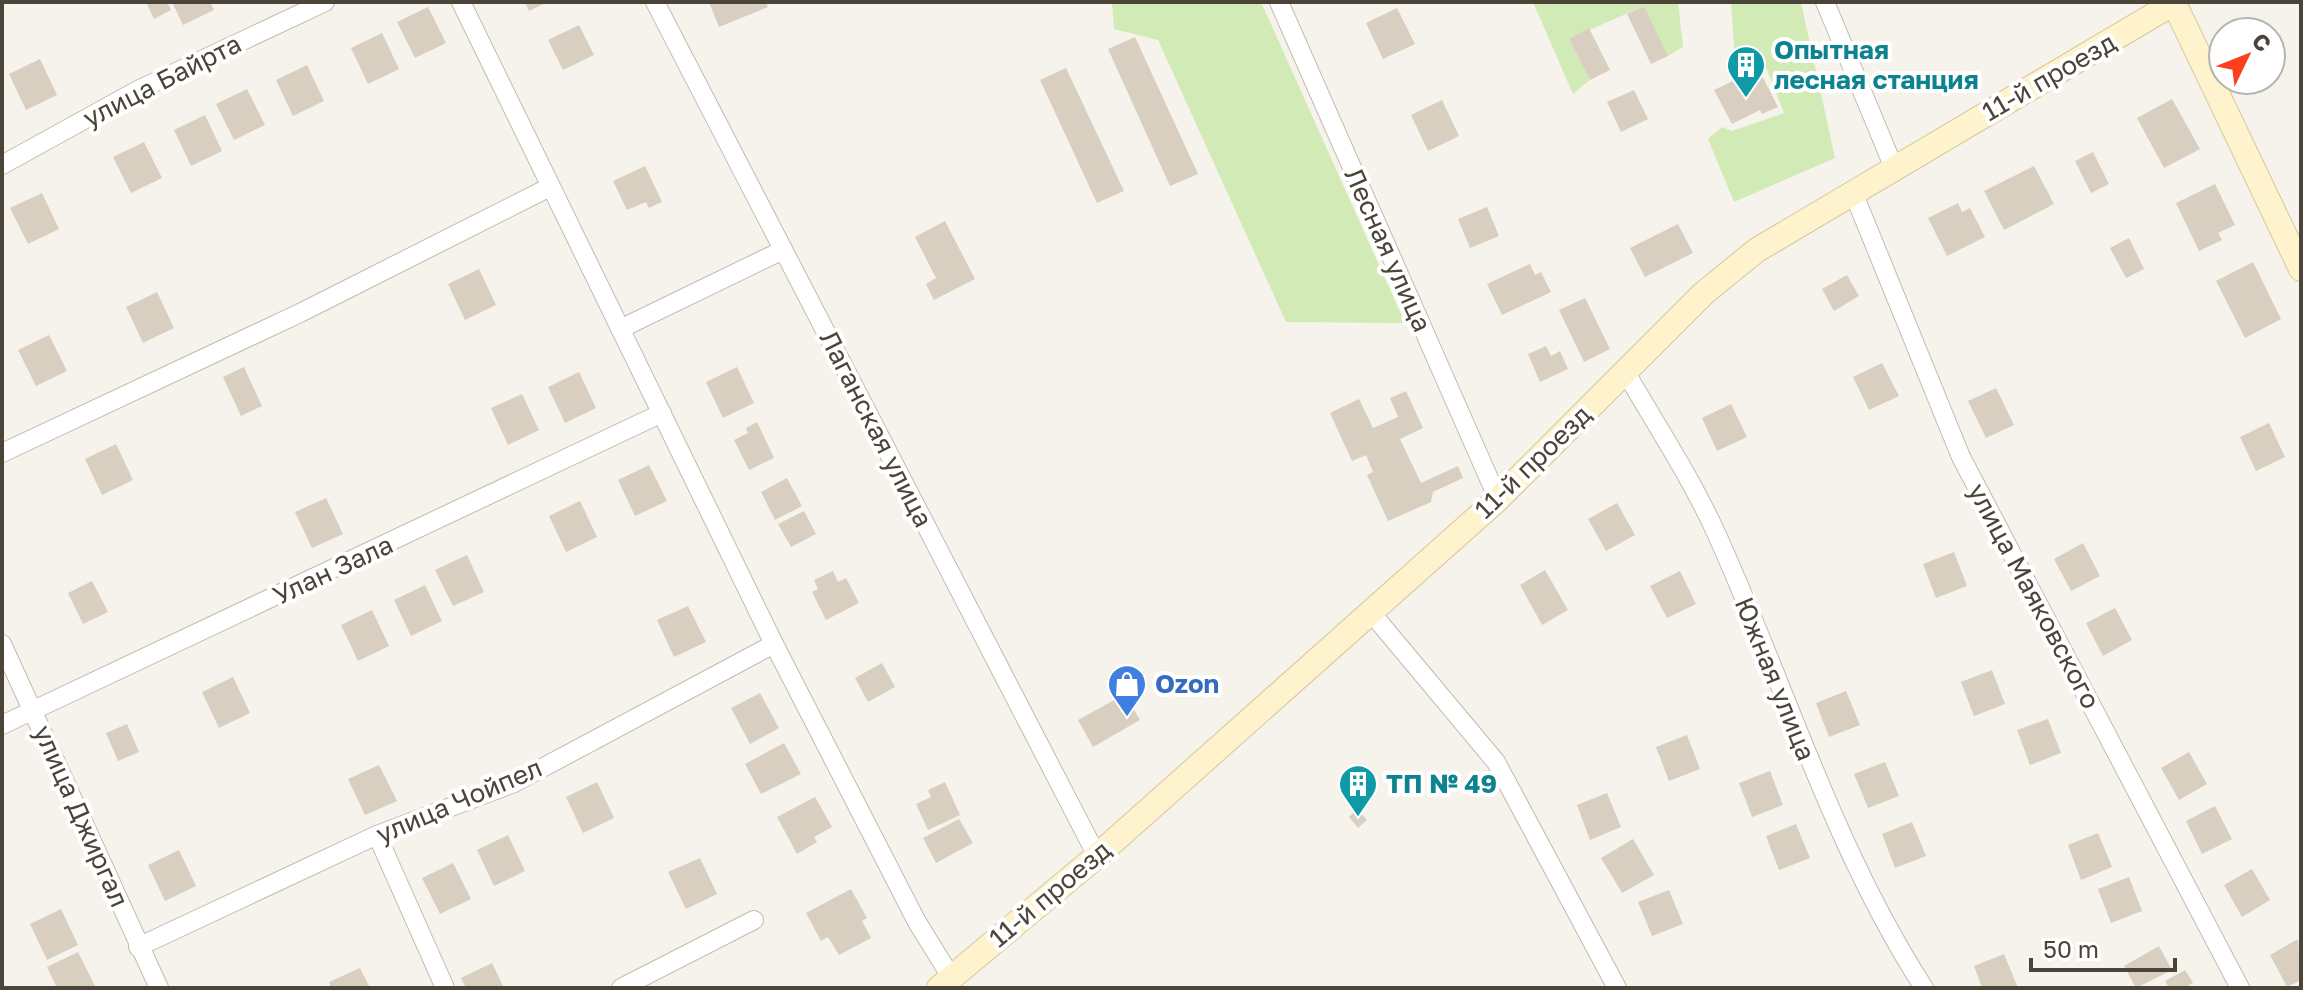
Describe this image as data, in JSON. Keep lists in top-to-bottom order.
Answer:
{
  "streets": {
    "street": [
      "11-й проезд",
      "улица Байрта",
      "Лесная улица",
      "Лаганская улица",
      "Улан Зала",
      "улица Маяковского",
      "Южная улица",
      "улица Чойпел",
      "улица Джиргал"
    ]
  },
  "crossings": [
    ["11-й проезд", "Лесная улица"],
    ["11-й проезд", "Лаганская улица"],
    ["11-й проезд", "улица Маяковского"],
    ["11-й проезд", "Южная улица"],
    ["Улан Зала", "улица Джиргал"],
    ["улица Чойпел", "улица Джиргал"]
  ],
  "places": {
    "building": ["Опытная лесная станция", "ТП № 49"],
    "shop": ["Ozon"]
  },
  "scale_bar": "50 m",
  "north": "top right"
}
